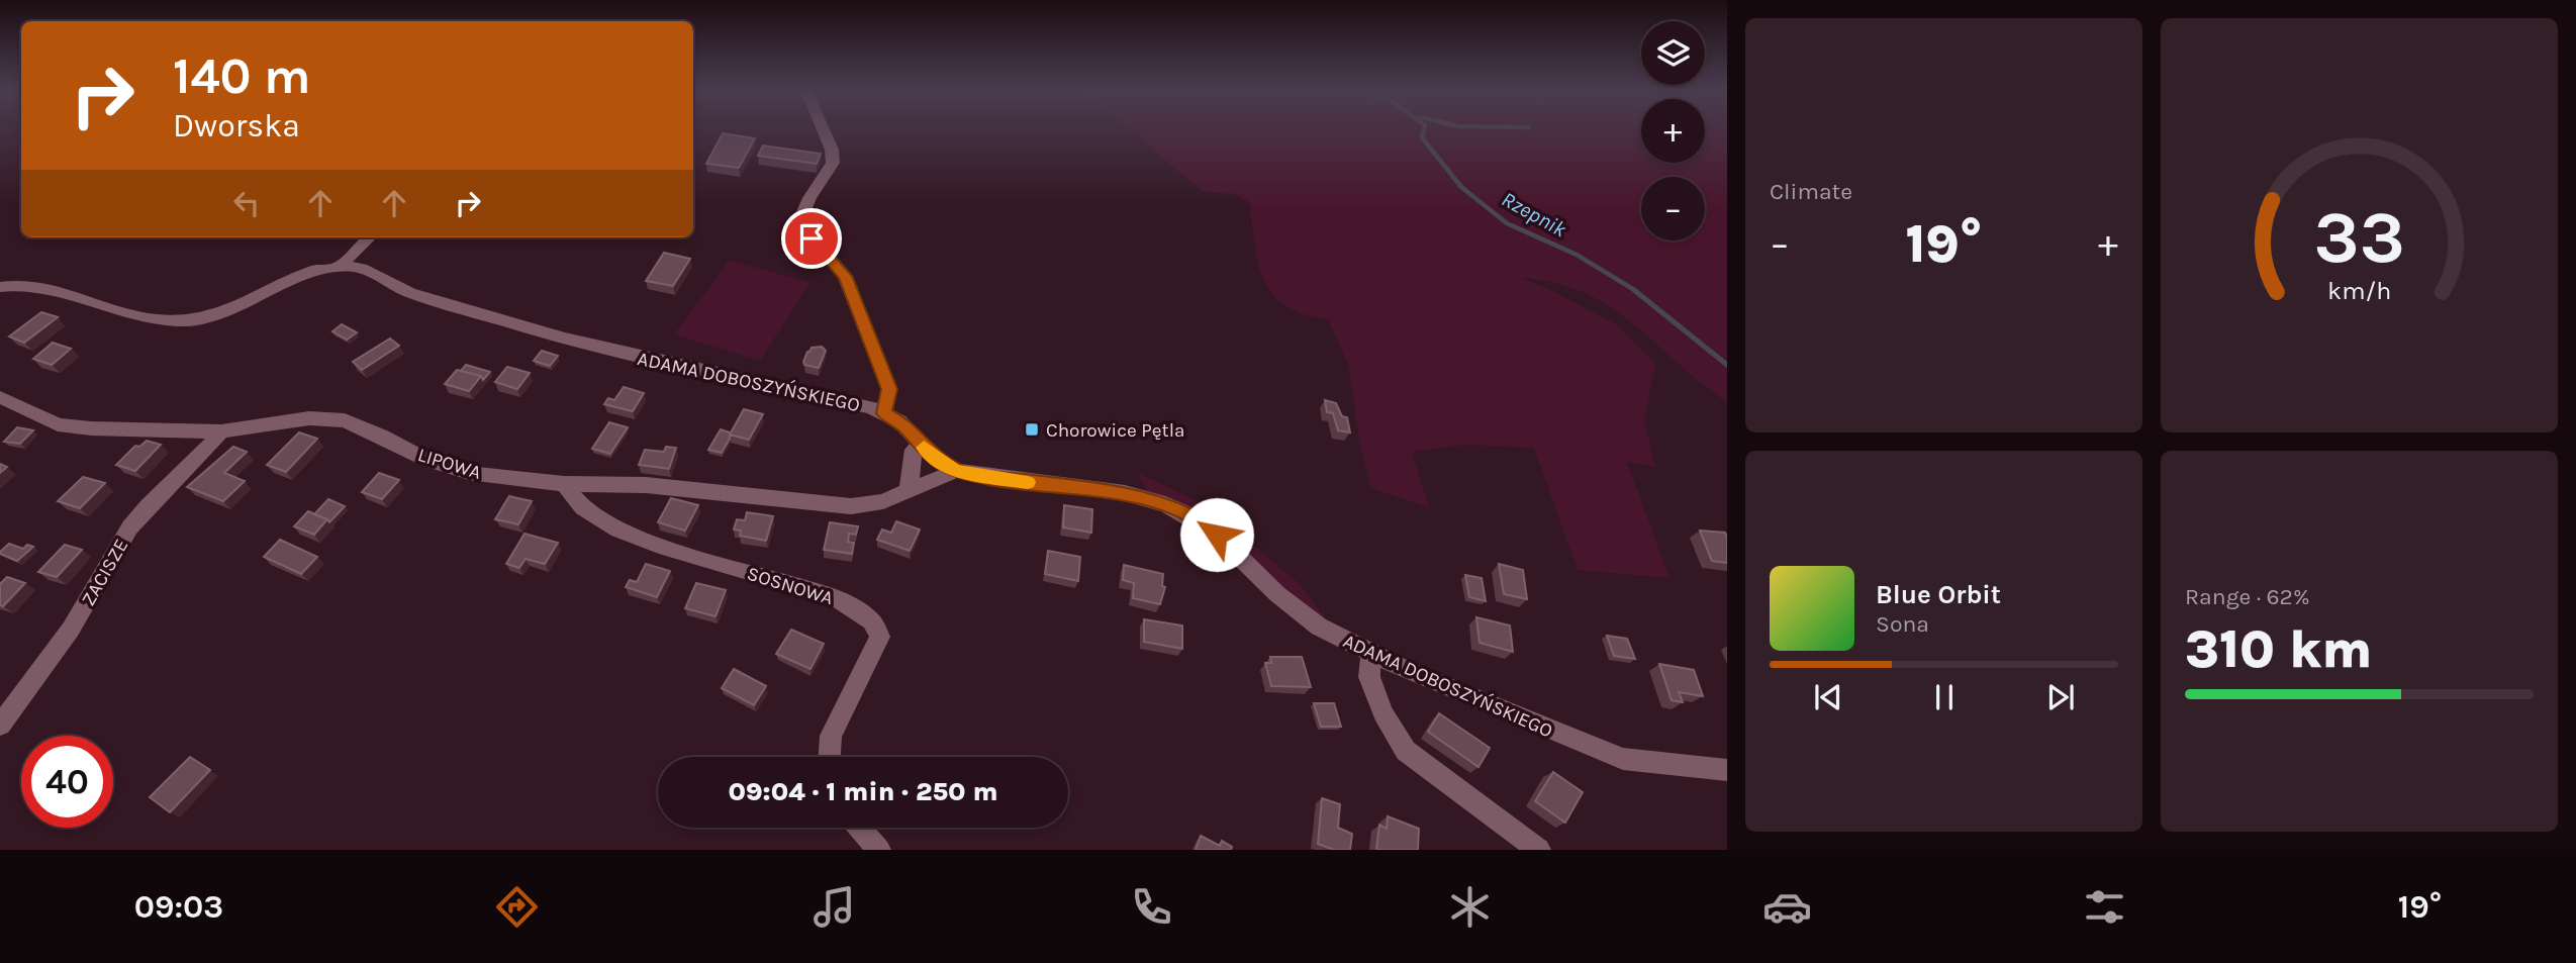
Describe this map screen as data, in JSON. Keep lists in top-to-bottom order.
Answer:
{
  "streets": {
    "street": [
      "ADAMA DOBOSZYŃSKIEGO",
      "LIPOWA",
      "ZACISZE",
      "SOSNOWA"
    ]
  },
  "crossings": [
    ["ADAMA DOBOSZYŃSKIEGO", "LIPOWA"],
    ["LIPOWA", "ZACISZE"],
    ["LIPOWA", "SOSNOWA"]
  ],
  "water": ["Rzepnik"],
  "places": {
    "transit": ["Chorowice Pętla"]
  },
  "page": {
    "tile": [
      "Climate",
      ["Range · 62%", "310 km"]
    ],
    "map_buttons": ["+", "−"],
    "turn": ["140 m", "Dworska"],
    "heat": ["−", "19°", "+"],
    "song": ["Blue Orbit", "Sona"],
    "limit": "40",
    "trip": "09:04 · 1 min · 250 m",
    "tabs": ["09:03", "19°"],
    "gauge": ["33", "km/h"]
  }
}
